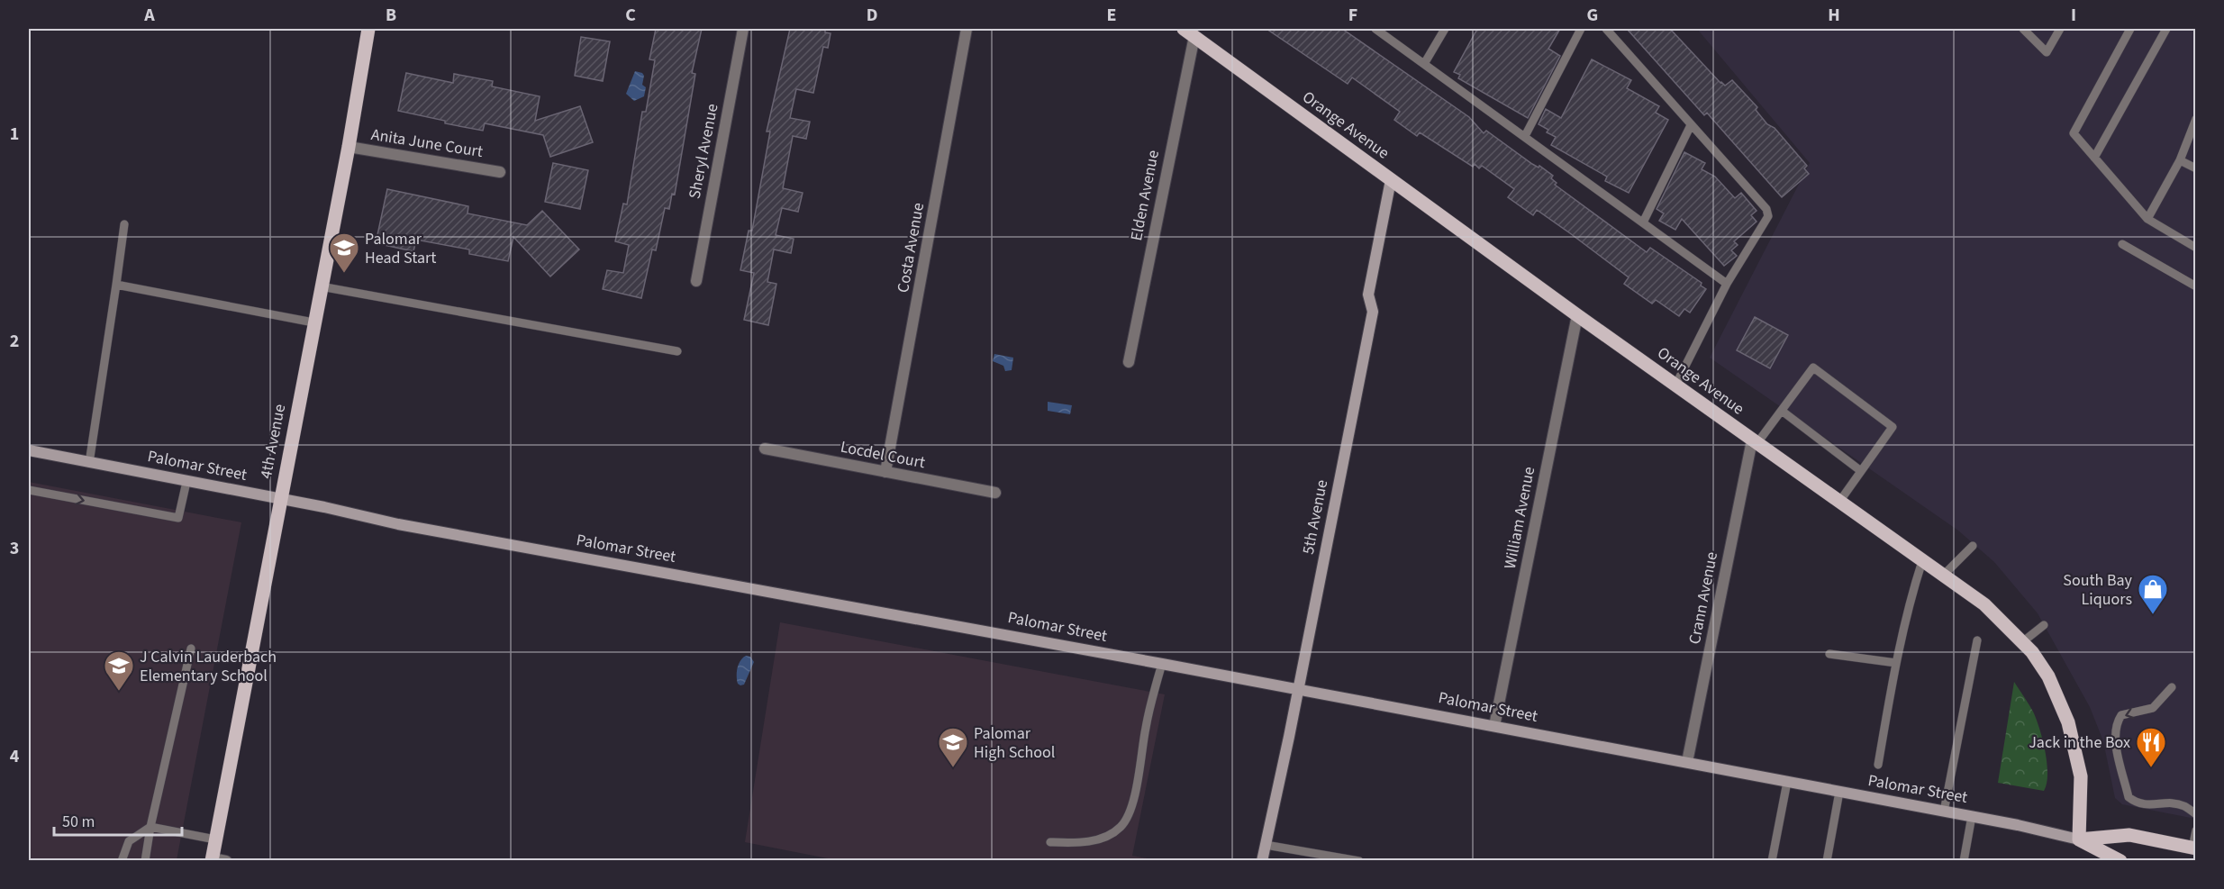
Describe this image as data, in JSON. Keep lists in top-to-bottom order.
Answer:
{
  "streets": {
    "main road": [
      "Orange Avenue",
      "4th Avenue",
      "Palomar Street",
      "5th Avenue"
    ],
    "street": [
      "Anita June Court",
      "Sheryl Avenue",
      "Elden Avenue",
      "Costa Avenue",
      "Locdel Court",
      "William Avenue",
      "Crann Avenue"
    ]
  },
  "crossings": [
    ["Orange Avenue", "Elden Avenue"],
    ["Orange Avenue", "Palomar Street"],
    ["Orange Avenue", "5th Avenue"],
    ["Orange Avenue", "William Avenue"],
    ["Orange Avenue", "Crann Avenue"],
    ["Anita June Court", "4th Avenue"],
    ["Costa Avenue", "Locdel Court"],
    ["4th Avenue", "Palomar Street"],
    ["Palomar Street", "5th Avenue"],
    ["Palomar Street", "William Avenue"],
    ["Palomar Street", "Crann Avenue"]
  ],
  "places": {
    "school or university": ["Palomar Head Start", "J Calvin Lauderbach Elementary School", "Palomar High School"],
    "shop": ["South Bay Liquors"],
    "restaurant": ["Jack in the Box"]
  },
  "scale_bar": "50 m",
  "grid": {
    "columns": [
      "A",
      "B",
      "C",
      "D",
      "E",
      "F",
      "G",
      "H",
      "I"
    ],
    "rows": [
      "1",
      "2",
      "3",
      "4"
    ]
  }
}
